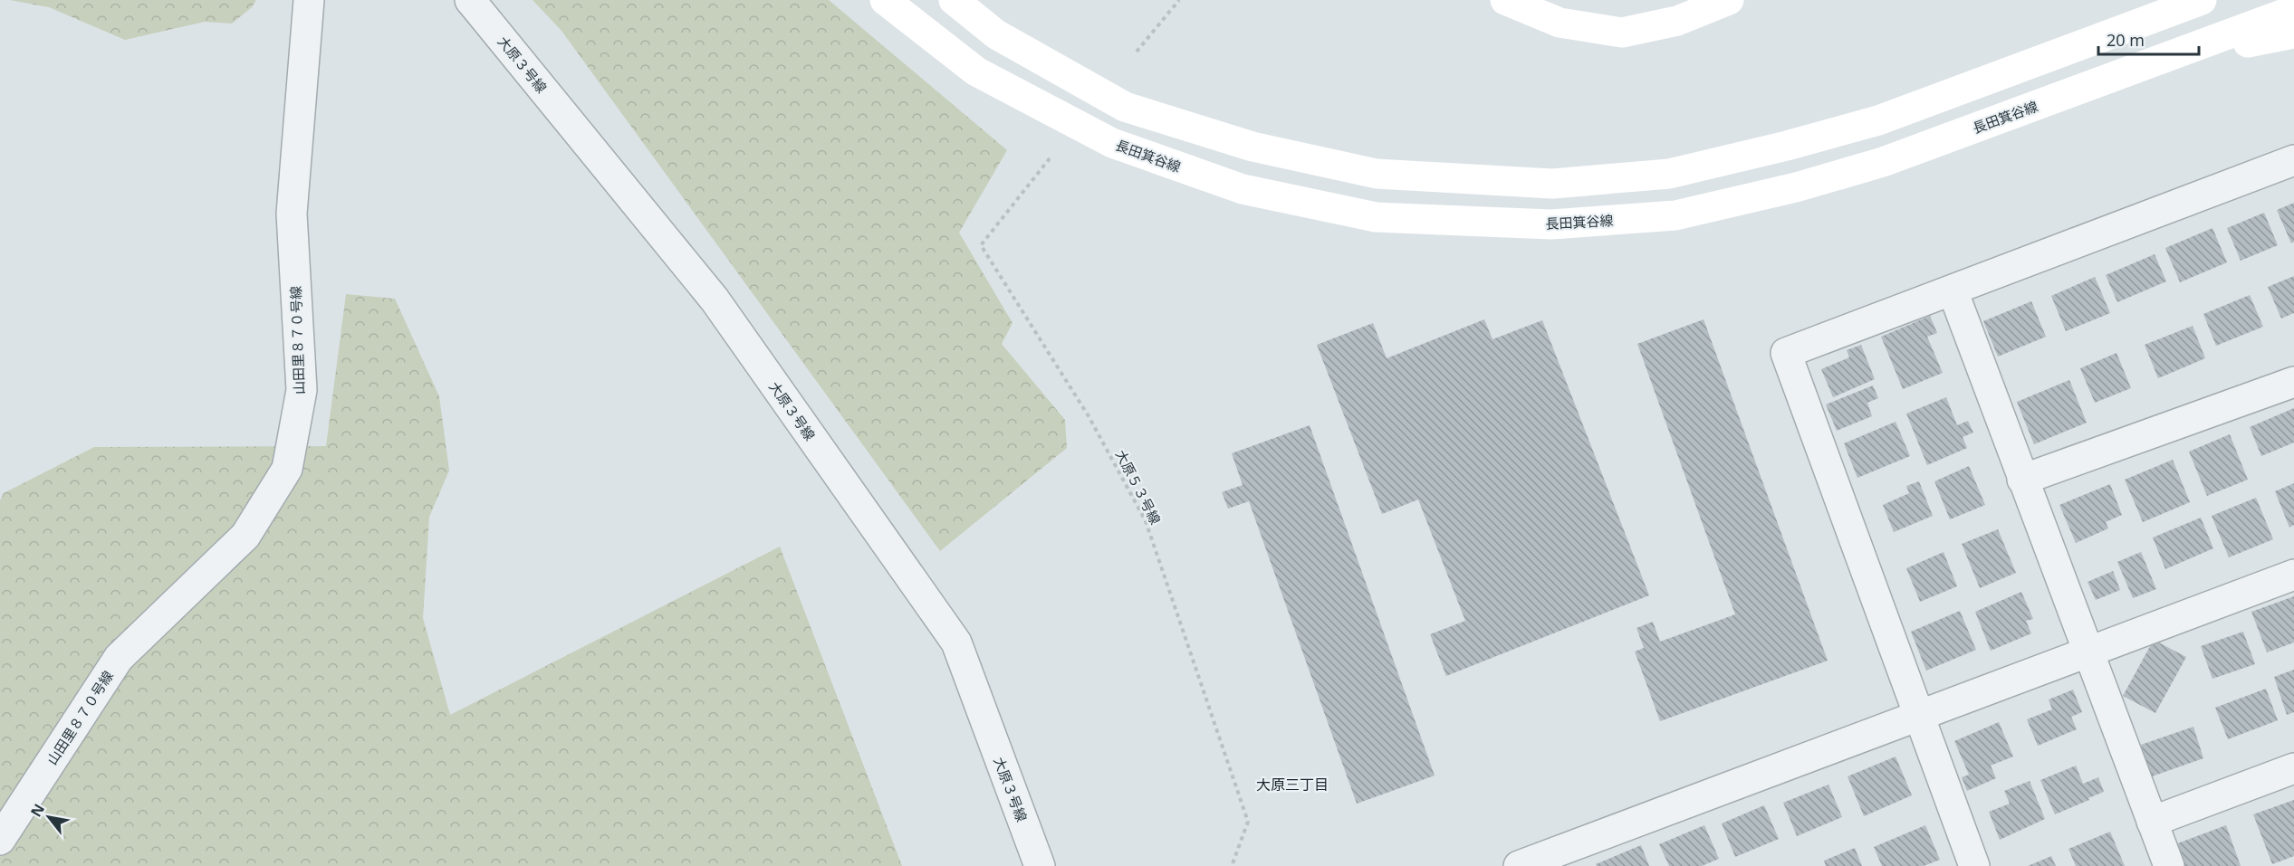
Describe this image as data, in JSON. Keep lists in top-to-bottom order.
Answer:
{
  "streets": {
    "street": ["大原３号線", "長田箕谷線", "山田里８７０号線"],
    "path": ["大原５３号線"]
  },
  "districts": ["大原三丁目"],
  "scale_bar": "20 m",
  "north": "top left"
}
